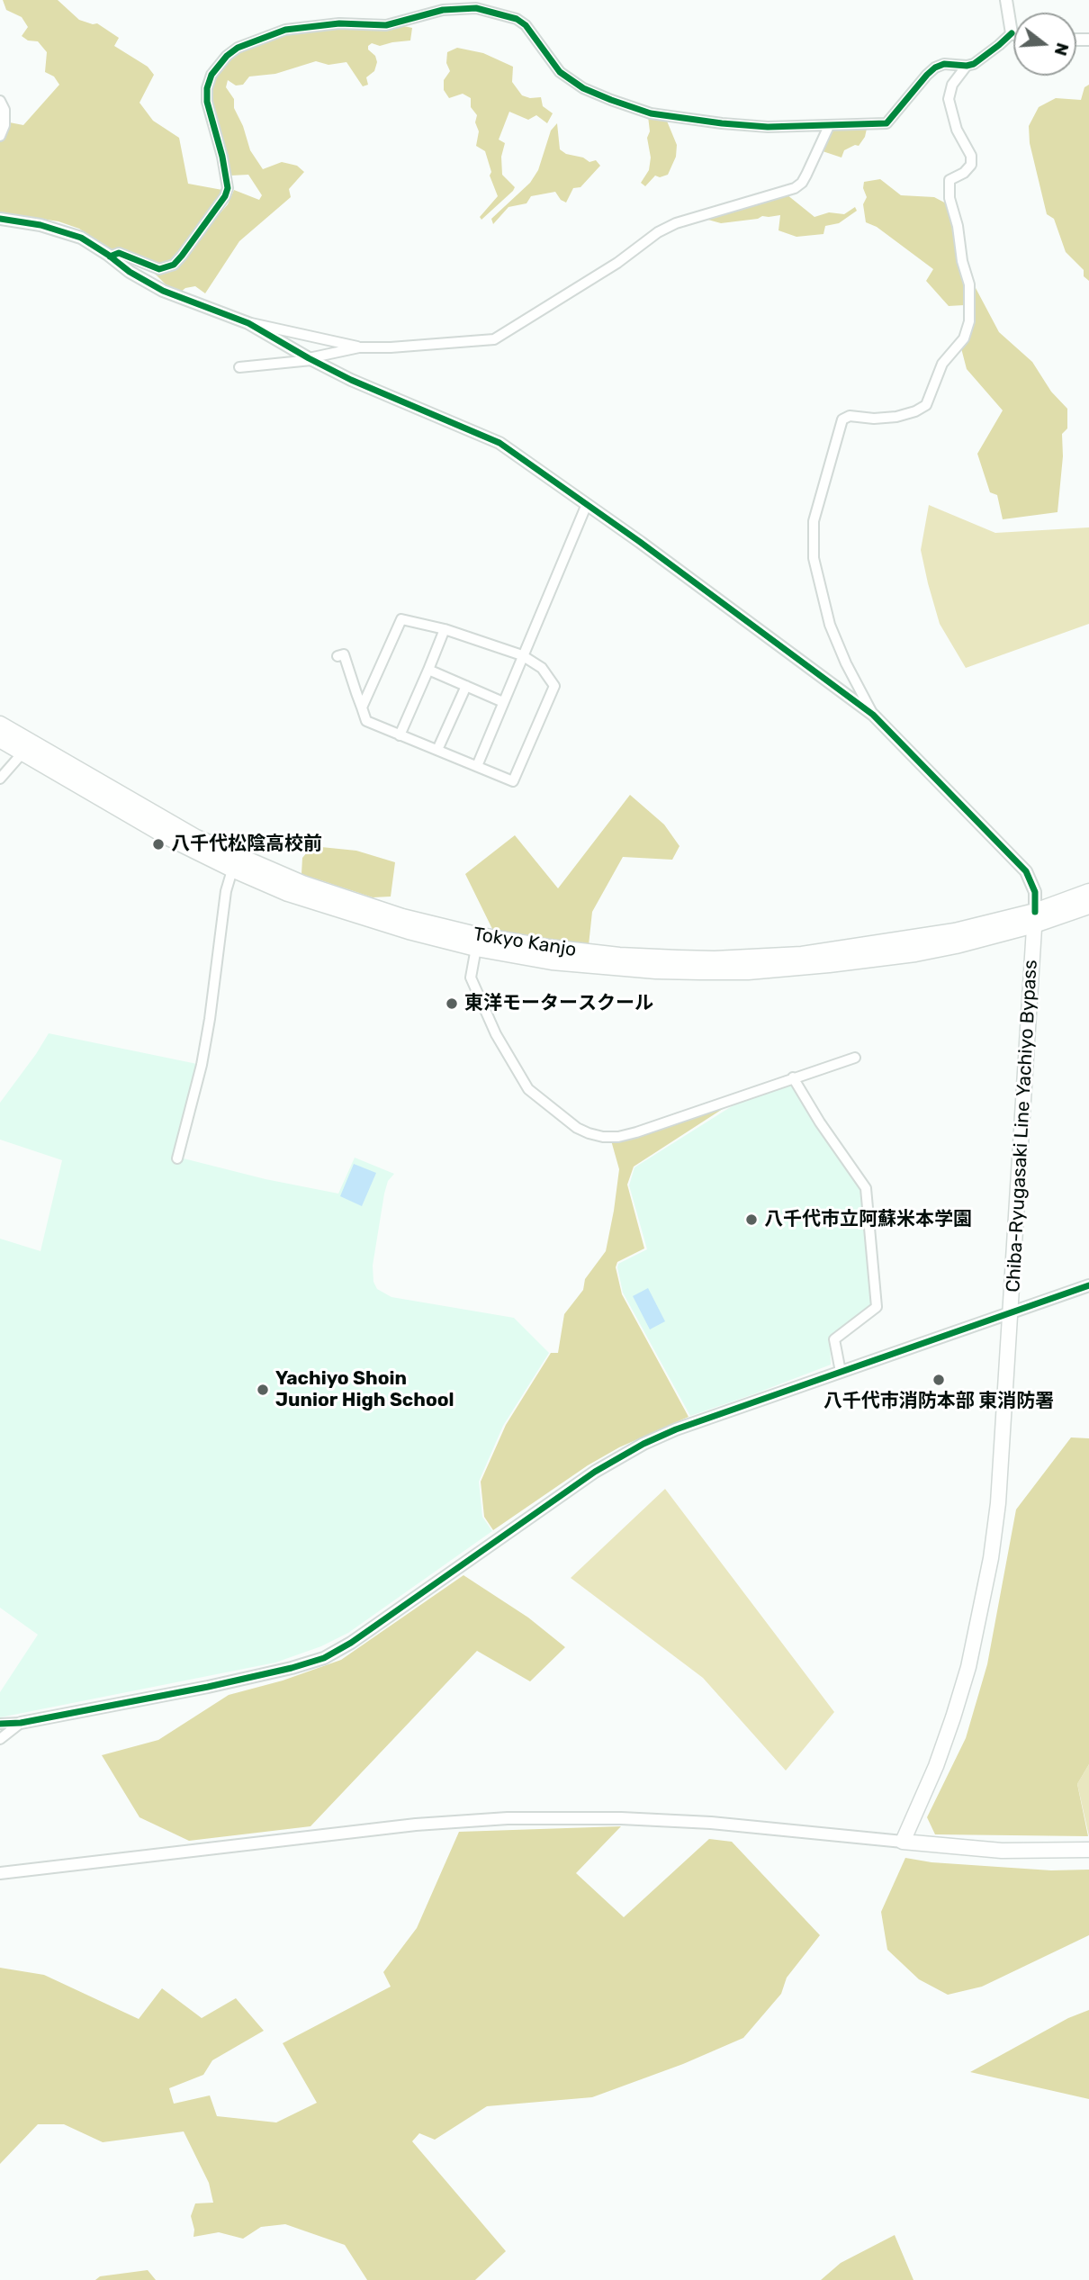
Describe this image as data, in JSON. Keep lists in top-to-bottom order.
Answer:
{
  "streets": {
    "highway": ["Tokyo Kanjo"],
    "main road": ["Chiba-Ryugasaki Line Yachiyo Bypass"]
  },
  "crossings": [
    ["Tokyo Kanjo", "Chiba-Ryugasaki Line Yachiyo Bypass"]
  ],
  "places": [
    "八千代松陰高校前",
    "東洋モータースクール",
    "八千代市立阿蘇米本学園",
    "八千代市消防本部 東消防署",
    "Yachiyo Shoin Junior High School"
  ],
  "north": "right"
}
